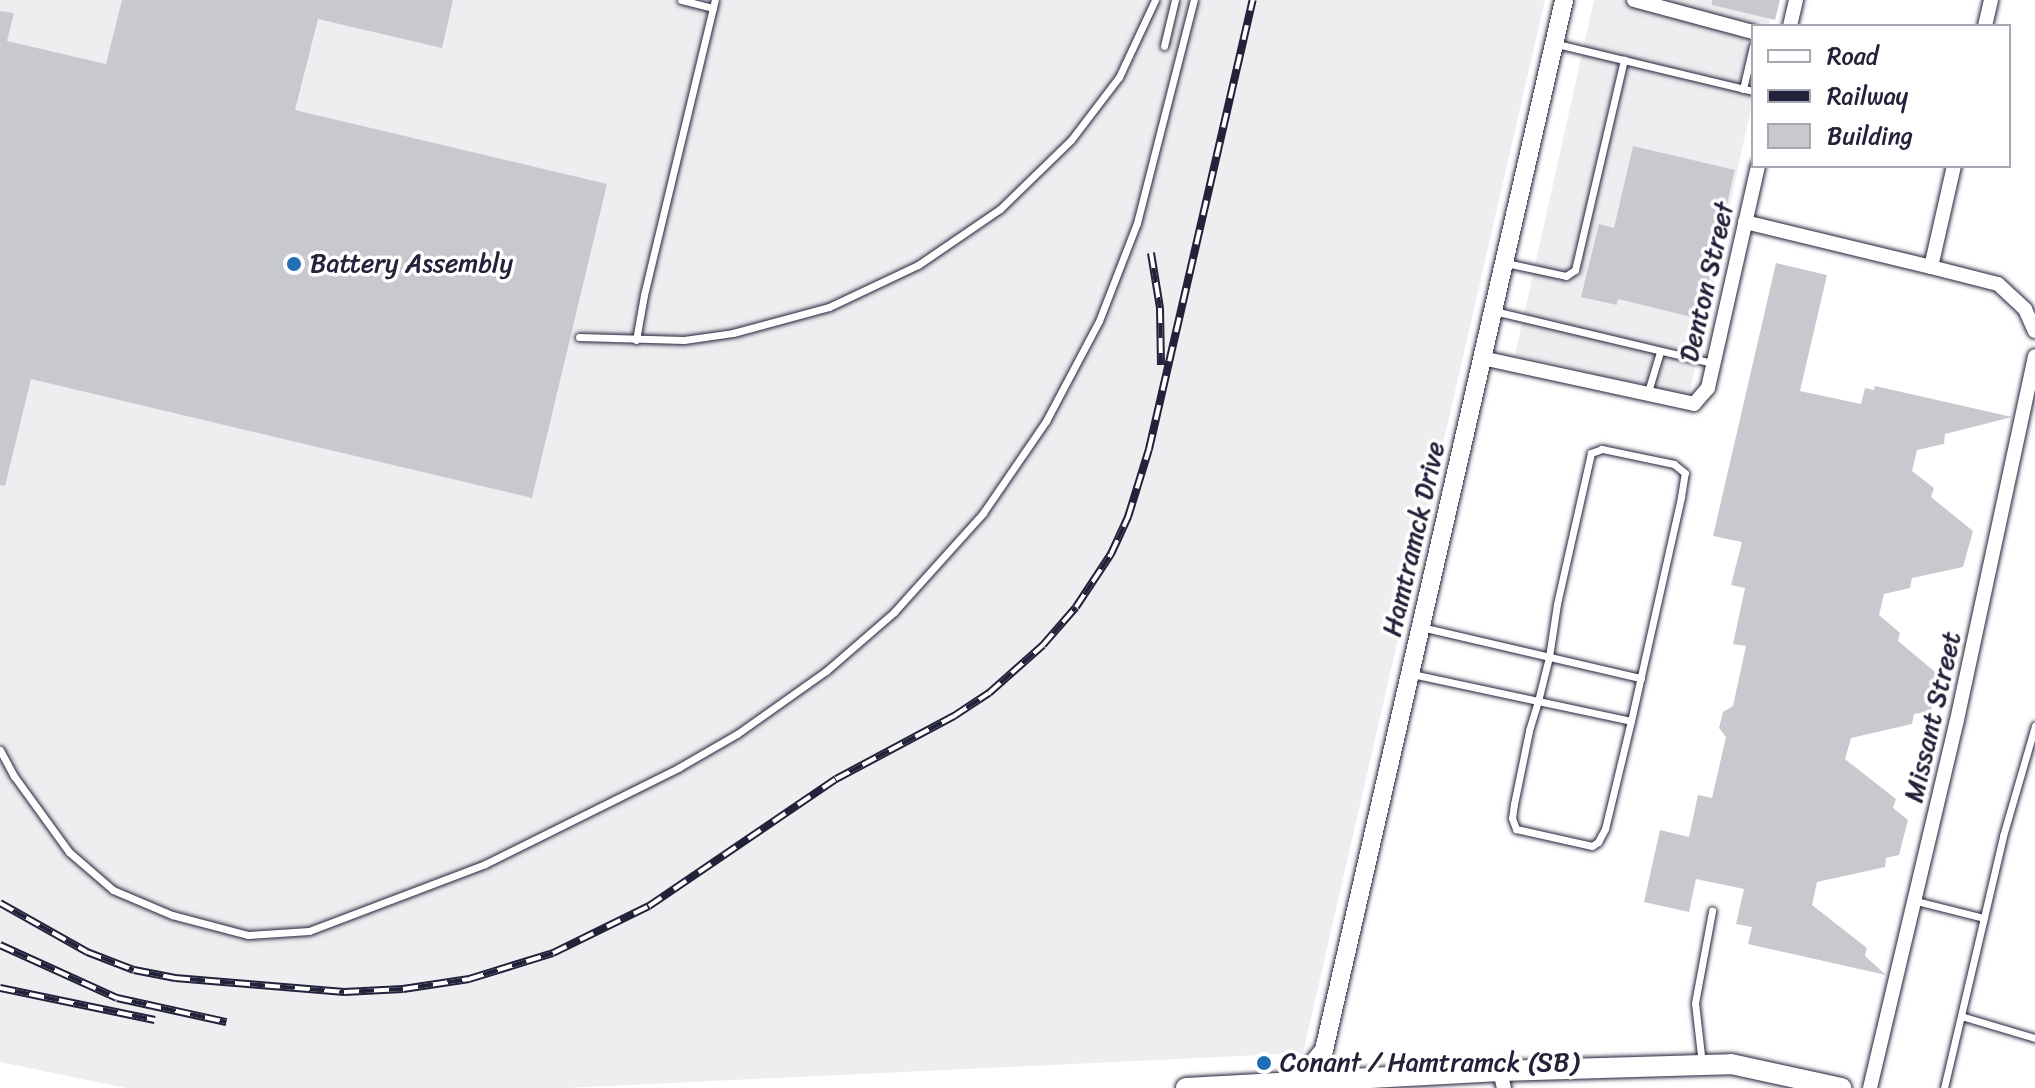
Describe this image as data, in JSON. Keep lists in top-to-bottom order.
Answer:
{
  "streets": {
    "street": ["Denton Street", "Hamtramck Drive", "Missant Street"]
  },
  "places": ["Battery Assembly", "Conant / Hamtramck (SB)"],
  "legend": ["Road", "Railway", "Building"]
}
